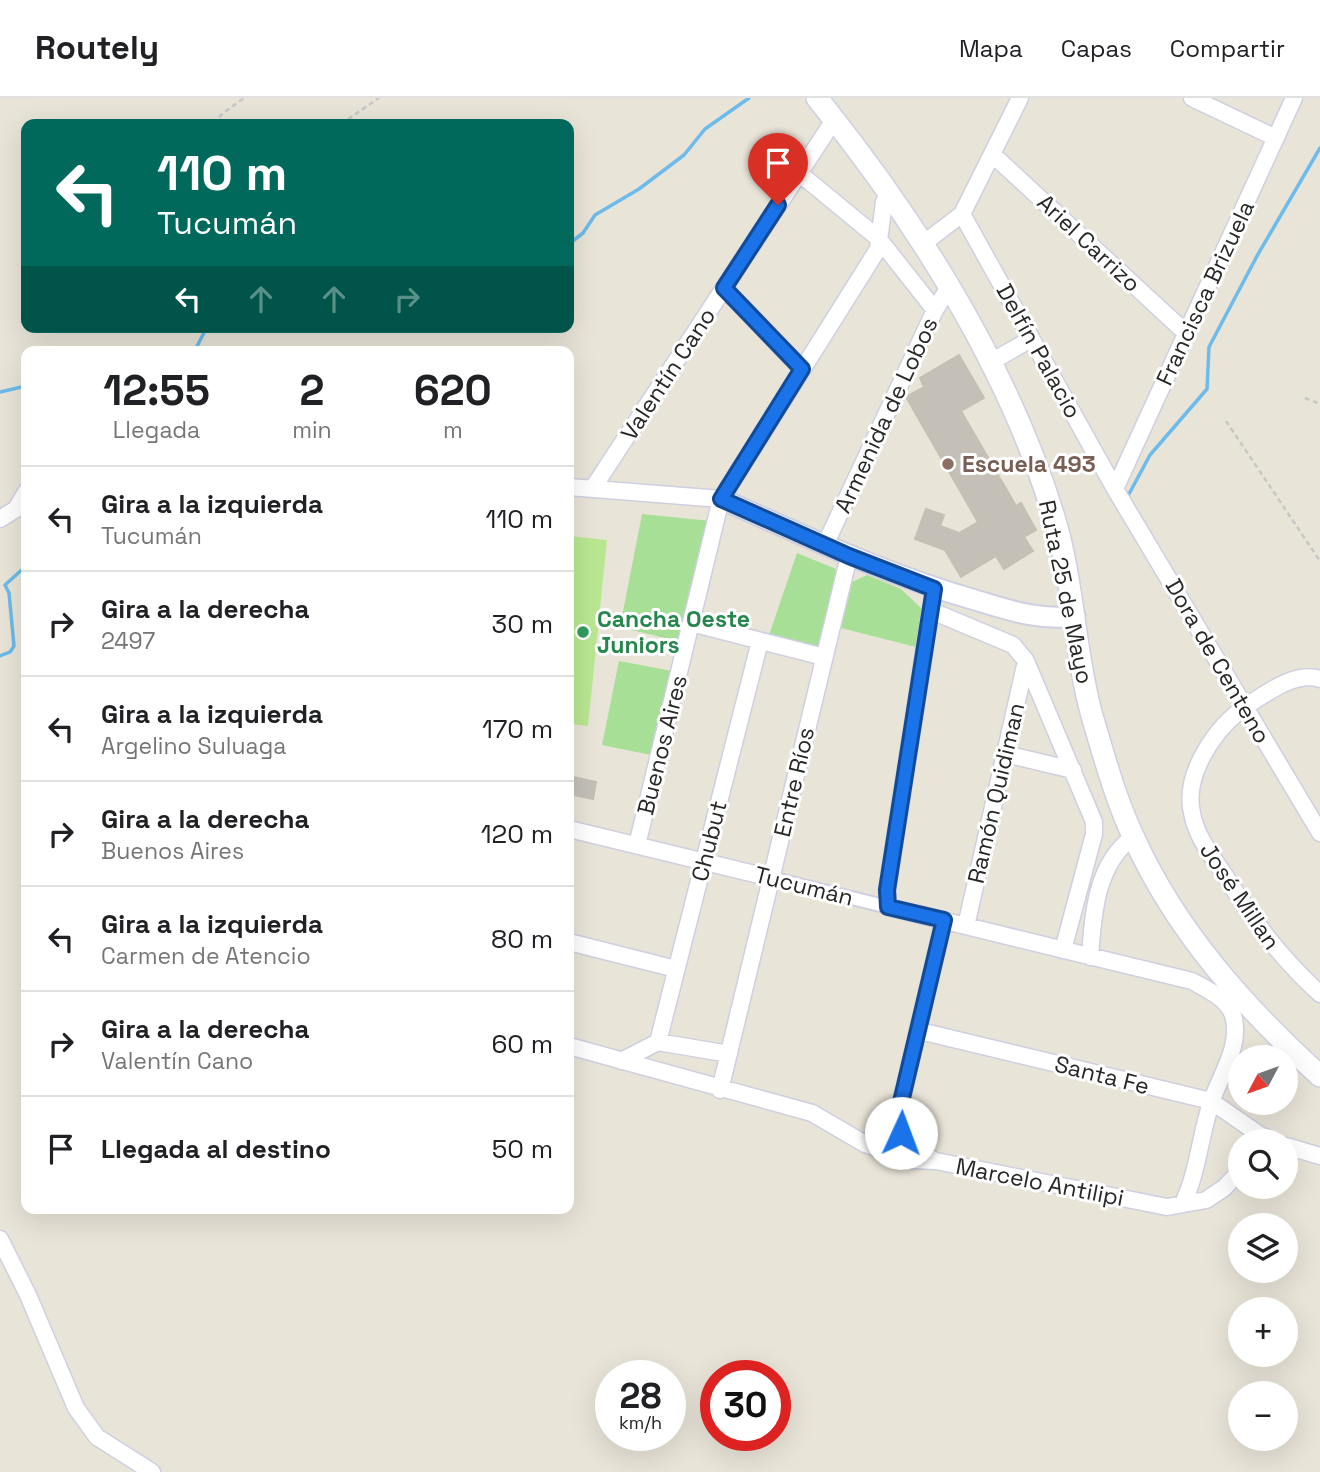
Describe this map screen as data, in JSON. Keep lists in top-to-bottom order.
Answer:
{
  "streets": {
    "main road": ["Ruta 25 de Mayo"],
    "street": [
      "Ariel Carrizo",
      "Francisca Brizuela",
      "Delfín Palacio",
      "Valentín Cano",
      "Armenida de Lobos",
      "Dora de Centeno",
      "Buenos Aires",
      "Entre Ríos",
      "Ramón Quidiman",
      "Chubut",
      "Tucumán",
      "José Millan",
      "Santa Fe",
      "Marcelo Antilipi"
    ]
  },
  "crossings": [
    ["Ariel Carrizo", "Francisca Brizuela"],
    ["Francisca Brizuela", "Delfín Palacio"],
    ["Francisca Brizuela", "Dora de Centeno"],
    ["Delfín Palacio", "Dora de Centeno"],
    ["Valentín Cano", "Ruta 25 de Mayo"],
    ["Armenida de Lobos", "Ruta 25 de Mayo"],
    ["Ruta 25 de Mayo", "Buenos Aires"],
    ["Dora de Centeno", "José Millan"],
    ["Buenos Aires", "Tucumán"],
    ["Entre Ríos", "Tucumán"],
    ["Entre Ríos", "Marcelo Antilipi"],
    ["Ramón Quidiman", "Tucumán"],
    ["Chubut", "Tucumán"],
    ["Tucumán", "Santa Fe"]
  ],
  "places": ["Escuela 493", "Cancha Oeste Juniors"],
  "north": "bottom left",
  "page": {
    "header": "Routely",
    "nav": ["Mapa", "Capas", "Compartir"],
    "turn": ["110 m", "Tucumán"],
    "eta": [
      "12:55",
      "Llegada",
      "2",
      "min",
      "620",
      "m"
    ],
    "list": [
      {
        "name": "Gira a la izquierda",
        "note": "Tucumán",
        "value": "110 m"
      },
      {
        "name": "Gira a la derecha",
        "note": "2497",
        "value": "30 m"
      },
      {
        "name": "Gira a la izquierda",
        "note": "Argelino Suluaga",
        "value": "170 m"
      },
      {
        "name": "Gira a la derecha",
        "note": "Buenos Aires",
        "value": "120 m"
      },
      {
        "name": "Gira a la izquierda",
        "note": "Carmen de Atencio",
        "value": "80 m"
      },
      {
        "name": "Gira a la derecha",
        "note": "Valentín Cano",
        "value": "60 m"
      },
      {
        "name": "Llegada al destino",
        "value": "50 m"
      }
    ],
    "map_buttons": ["+", "−"],
    "speed": "28 km/h",
    "limit": "30"
  }
}
